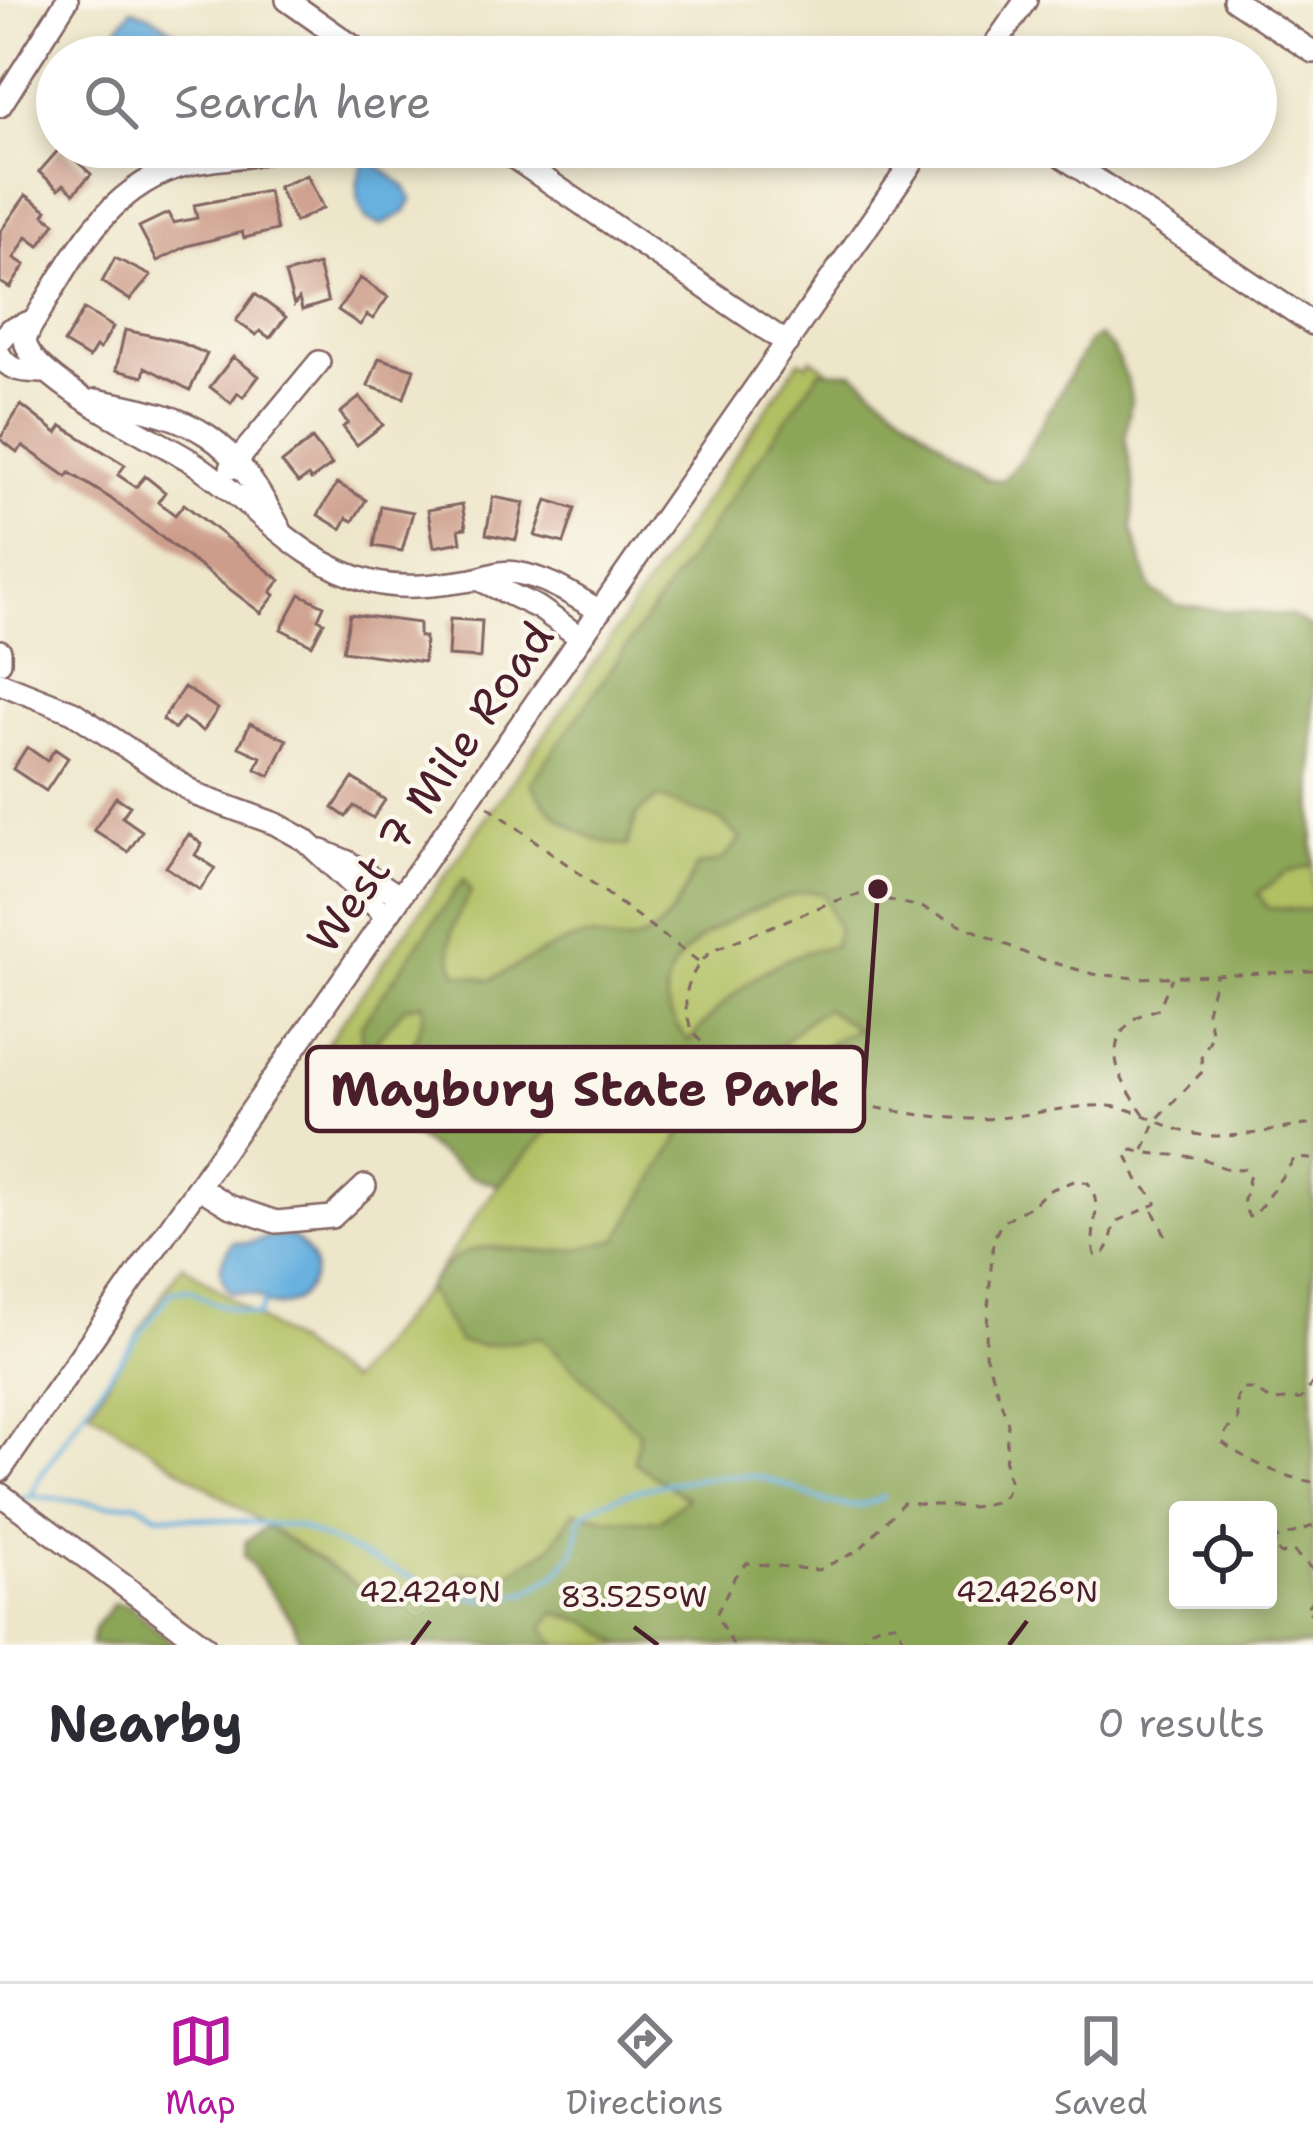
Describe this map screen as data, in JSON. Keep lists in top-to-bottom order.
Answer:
{
  "streets": {
    "street": ["West 7 Mile Road"]
  },
  "places": ["Maybury State Park"],
  "page": {
    "search": "Search here",
    "heading": ["Nearby", "0 results"],
    "nav": ["Map", "Directions", "Saved"]
  },
  "coordinates": ["42.424°N", "42.426°N", "83.525°W"]
}
